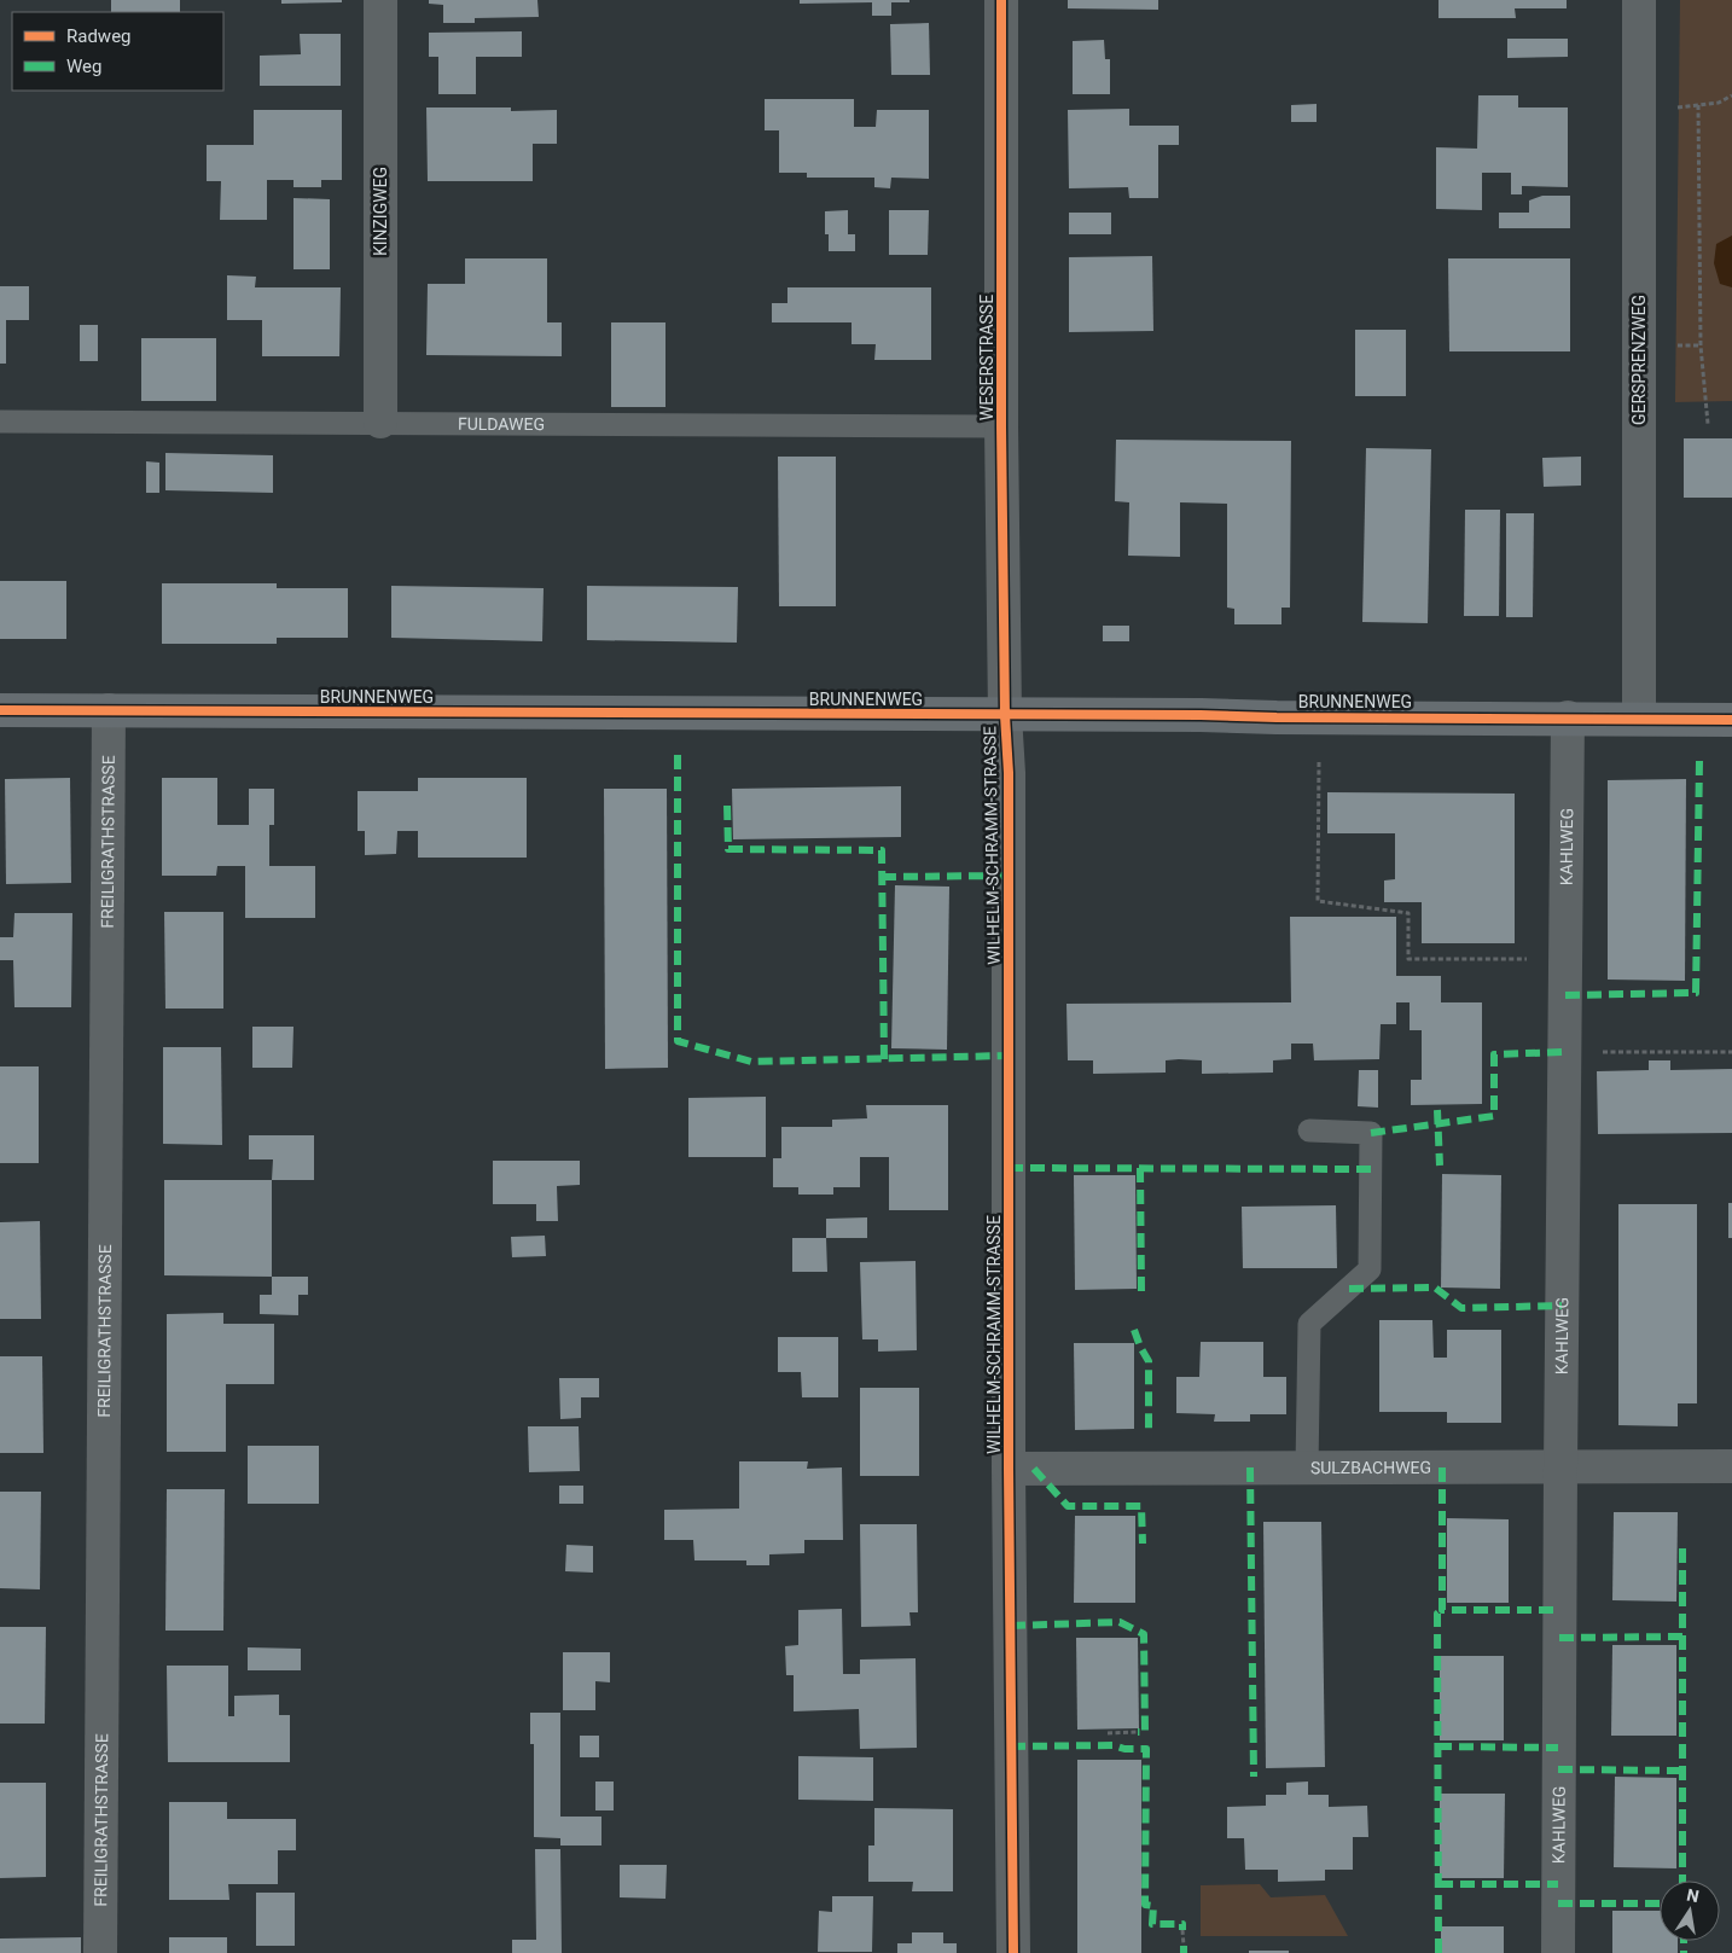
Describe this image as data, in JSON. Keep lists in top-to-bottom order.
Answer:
{
  "streets": {
    "street": [
      "KINZIGWEG",
      "WESERSTRASSE",
      "GERSPRENZWEG",
      "BRUNNENWEG",
      "FREILIGRATHSTRASSE",
      "WILHELM-SCHRAMM-STRASSE",
      "KAHLWEG",
      "SULZBACHWEG"
    ],
    "lane": ["FULDAWEG"]
  },
  "crossings": [
    ["KINZIGWEG", "FULDAWEG"],
    ["WESERSTRASSE", "FULDAWEG"],
    ["WESERSTRASSE", "BRUNNENWEG"],
    ["WESERSTRASSE", "WILHELM-SCHRAMM-STRASSE"],
    ["GERSPRENZWEG", "BRUNNENWEG"],
    ["BRUNNENWEG", "FREILIGRATHSTRASSE"],
    ["BRUNNENWEG", "WILHELM-SCHRAMM-STRASSE"],
    ["BRUNNENWEG", "KAHLWEG"],
    ["WILHELM-SCHRAMM-STRASSE", "SULZBACHWEG"],
    ["KAHLWEG", "SULZBACHWEG"]
  ],
  "legend": ["Radweg", "Weg"],
  "north": "top"
}
